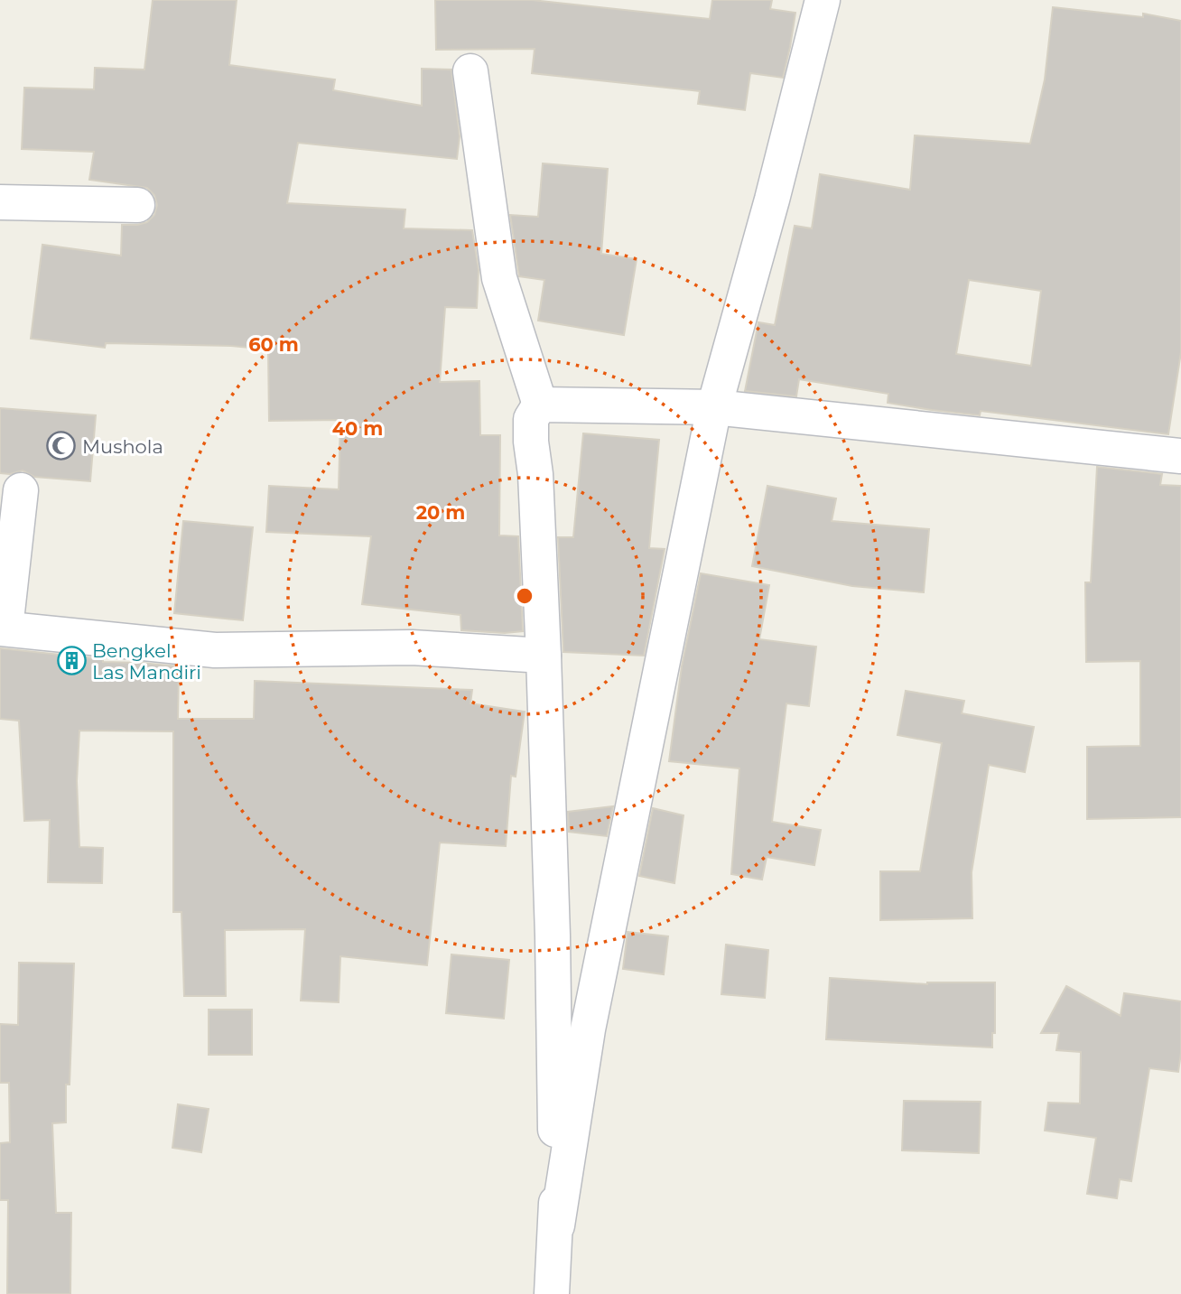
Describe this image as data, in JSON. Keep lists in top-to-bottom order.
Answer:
{
  "places": {
    "mosque": ["Mushola"],
    "building": ["Bengkel Las Mandiri"]
  },
  "rings": ["60 m", "40 m", "20 m"]
}
